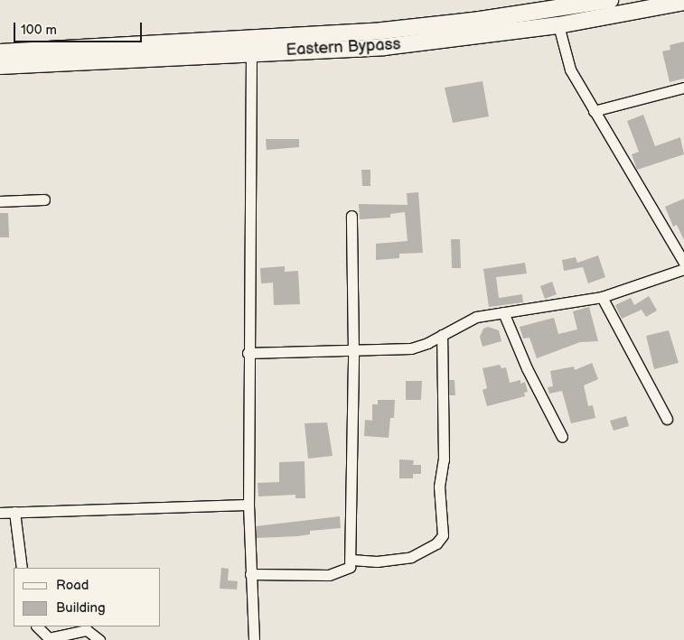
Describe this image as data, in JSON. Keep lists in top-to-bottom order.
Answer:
{
  "streets": {
    "main road": ["Eastern Bypass"]
  },
  "legend": ["Road", "Building"],
  "scale_bar": "100 m"
}
